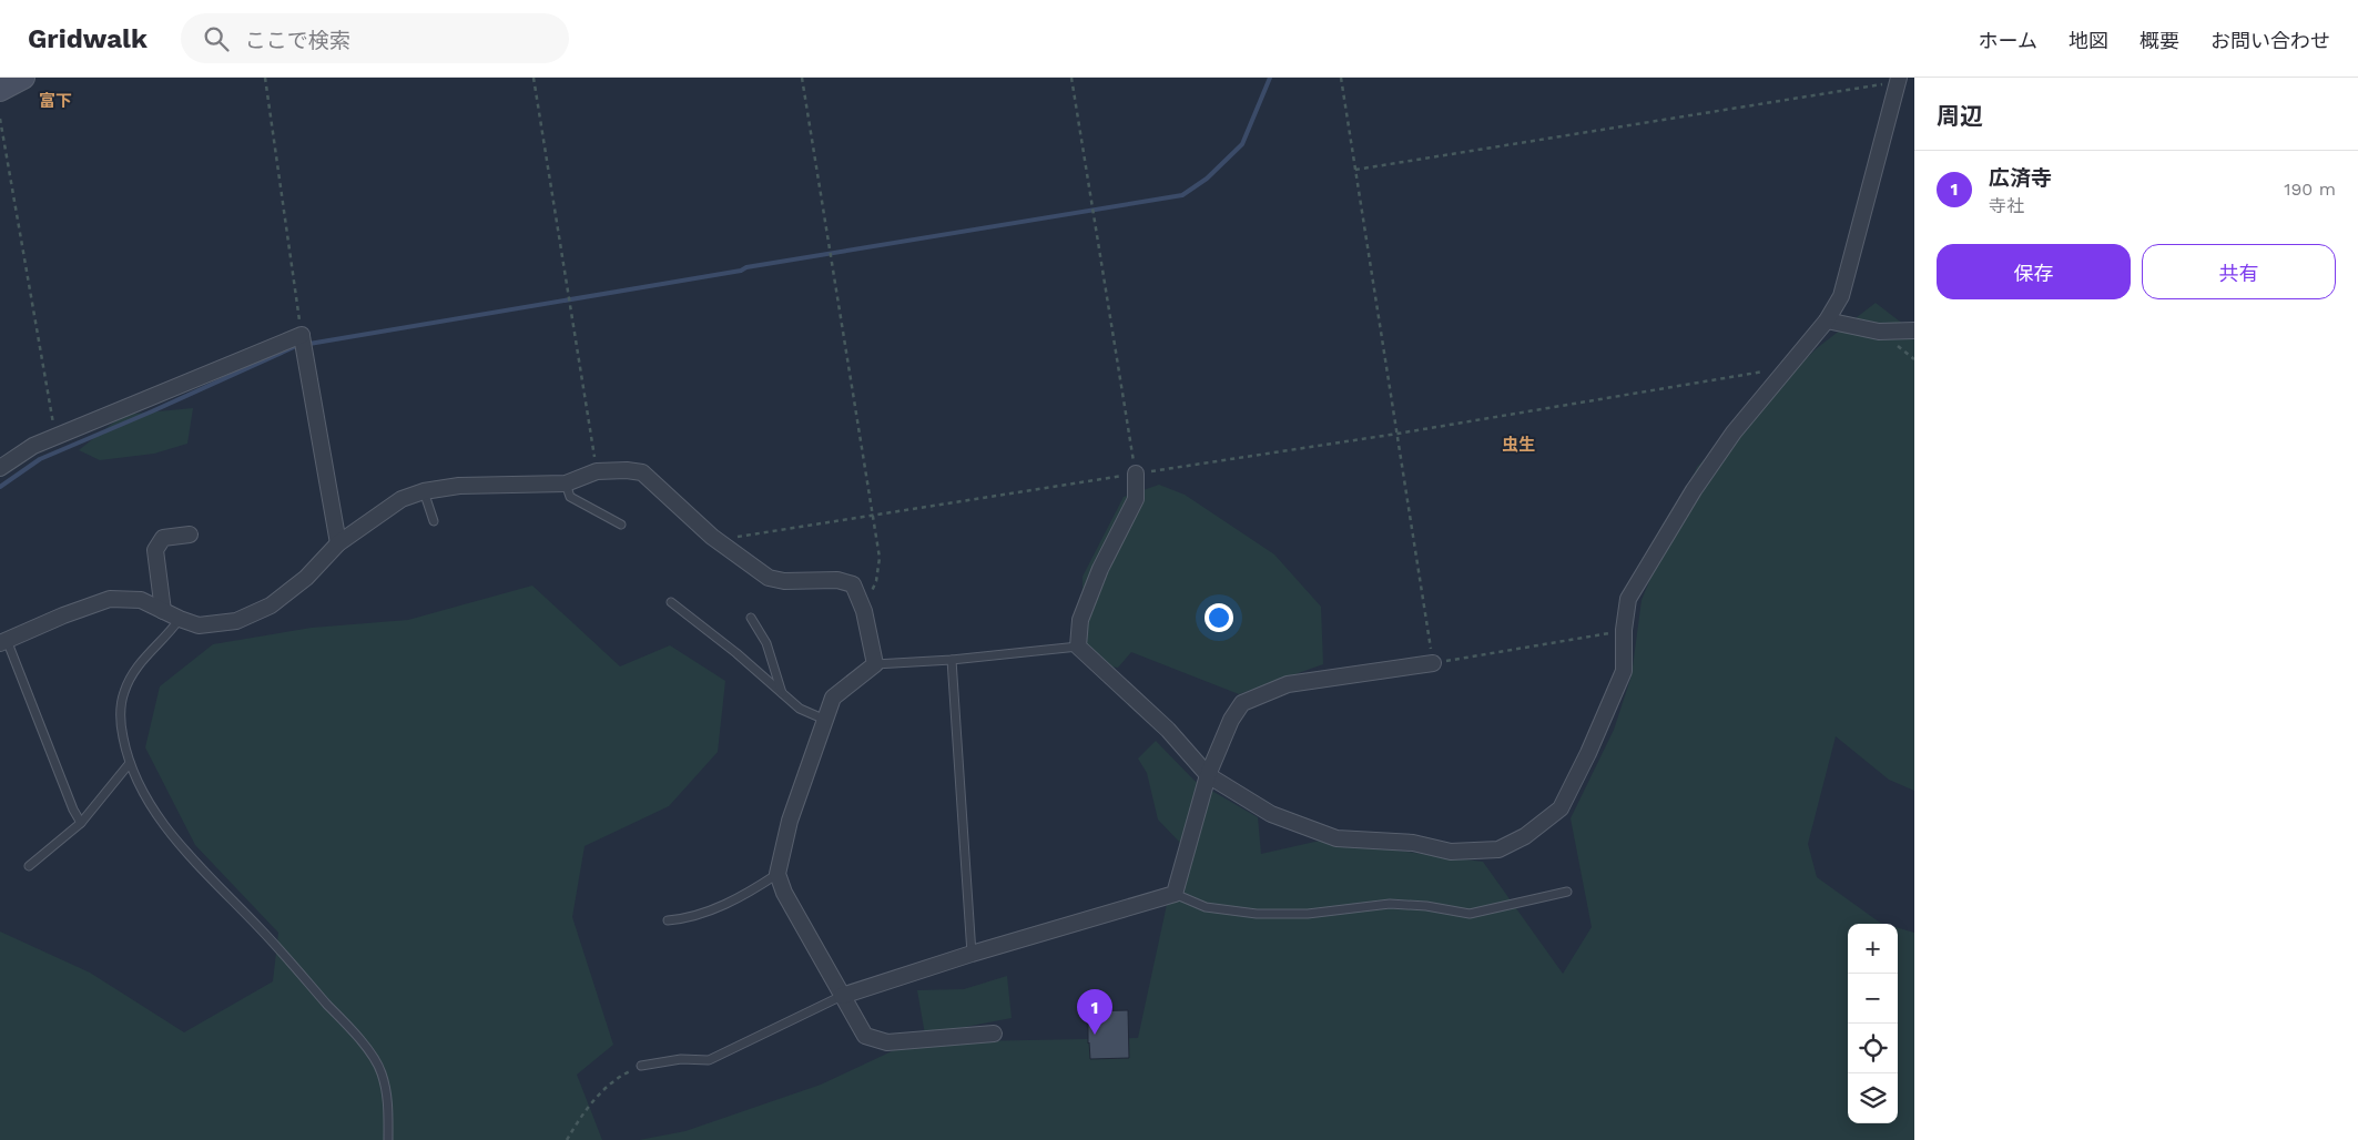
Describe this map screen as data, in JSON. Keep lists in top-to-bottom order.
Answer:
{
  "districts": ["富下", "虫生"],
  "page": {
    "header": "Gridwalk",
    "search": "ここで検索",
    "nav": [
      "ホーム",
      "地図",
      "概要",
      "お問い合わせ"
    ],
    "heading": "周辺",
    "list": [
      {
        "mark": "1",
        "name": "広済寺",
        "note": "寺社",
        "value": "190 m"
      }
    ],
    "buttons": ["保存", "共有"],
    "map_buttons": ["+", "−"],
    "pins": "1"
  }
}
